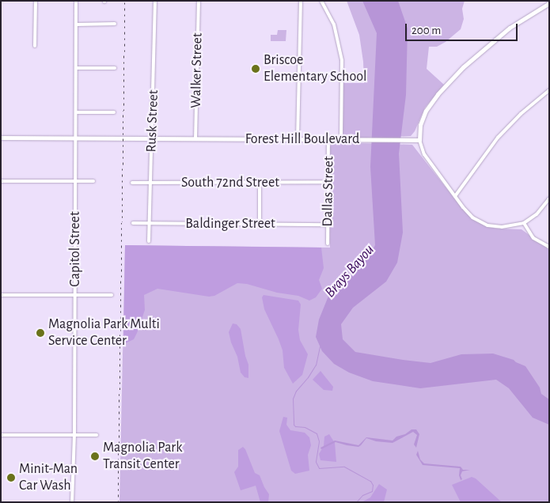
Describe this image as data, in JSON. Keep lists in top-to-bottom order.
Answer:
{
  "streets": {
    "street": [
      "Walker Street",
      "Rusk Street",
      "Forest Hill Boulevard",
      "South 72nd Street",
      "Dallas Street",
      "Baldinger Street",
      "Capitol Street"
    ]
  },
  "crossings": [
    ["Walker Street", "Forest Hill Boulevard"],
    ["Rusk Street", "Forest Hill Boulevard"],
    ["Rusk Street", "South 72nd Street"],
    ["Rusk Street", "Baldinger Street"],
    ["Forest Hill Boulevard", "Dallas Street"],
    ["Forest Hill Boulevard", "Capitol Street"],
    ["South 72nd Street", "Dallas Street"],
    ["Dallas Street", "Baldinger Street"]
  ],
  "water": ["Brays Bayou"],
  "places": [
    "Briscoe Elementary School",
    "Magnolia Park Multi Service Center",
    "Magnolia Park Transit Center",
    "Minit-Man Car Wash"
  ],
  "scale_bar": "200 m"
}
